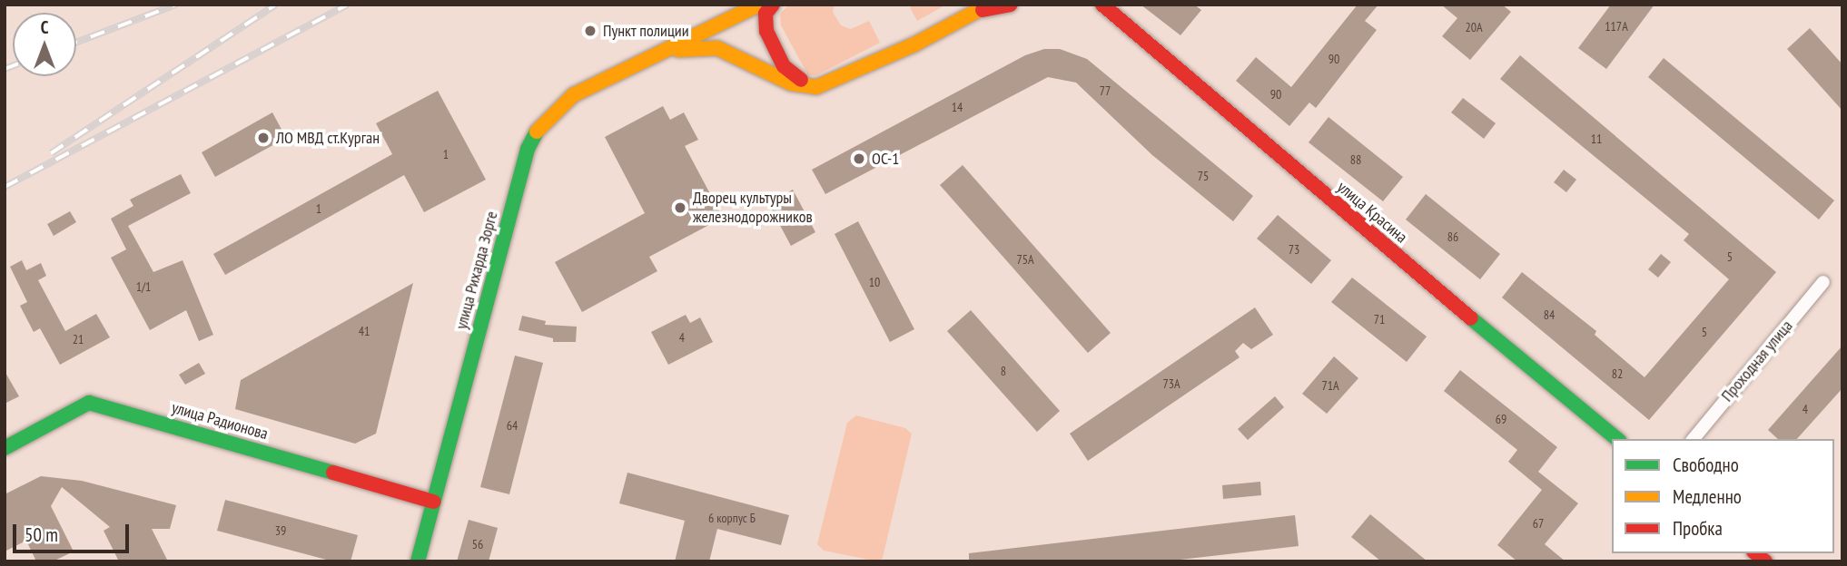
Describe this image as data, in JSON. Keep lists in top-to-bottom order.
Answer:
{
  "streets": {
    "main road": ["улица Красина", "улица Рихарда Зорге", "улица Радионова"],
    "street": ["Проходная улица"]
  },
  "crossings": [
    ["улица Рихарда Зорге", "улица Радионова"]
  ],
  "places": [
    "Пункт полиции",
    "ЛО МВД ст.Курган",
    "ОС-1",
    "Дворец культуры железнодорожников"
  ],
  "house_numbers": [
    "117А",
    "20А",
    "90",
    "77",
    "90",
    "14",
    "11",
    "1",
    "88",
    "75",
    "1",
    "86",
    "73",
    "5",
    "75А",
    "10",
    "1/1",
    "84",
    "71",
    "41",
    "5",
    "4",
    "21",
    "8",
    "82",
    "73А",
    "71А",
    "4",
    "69",
    "64",
    "6 корпус Б",
    "67",
    "39",
    "56"
  ],
  "legend": ["Свободно", "Медленно", "Пробка"],
  "scale_bar": "50 m",
  "north": "top"
}
